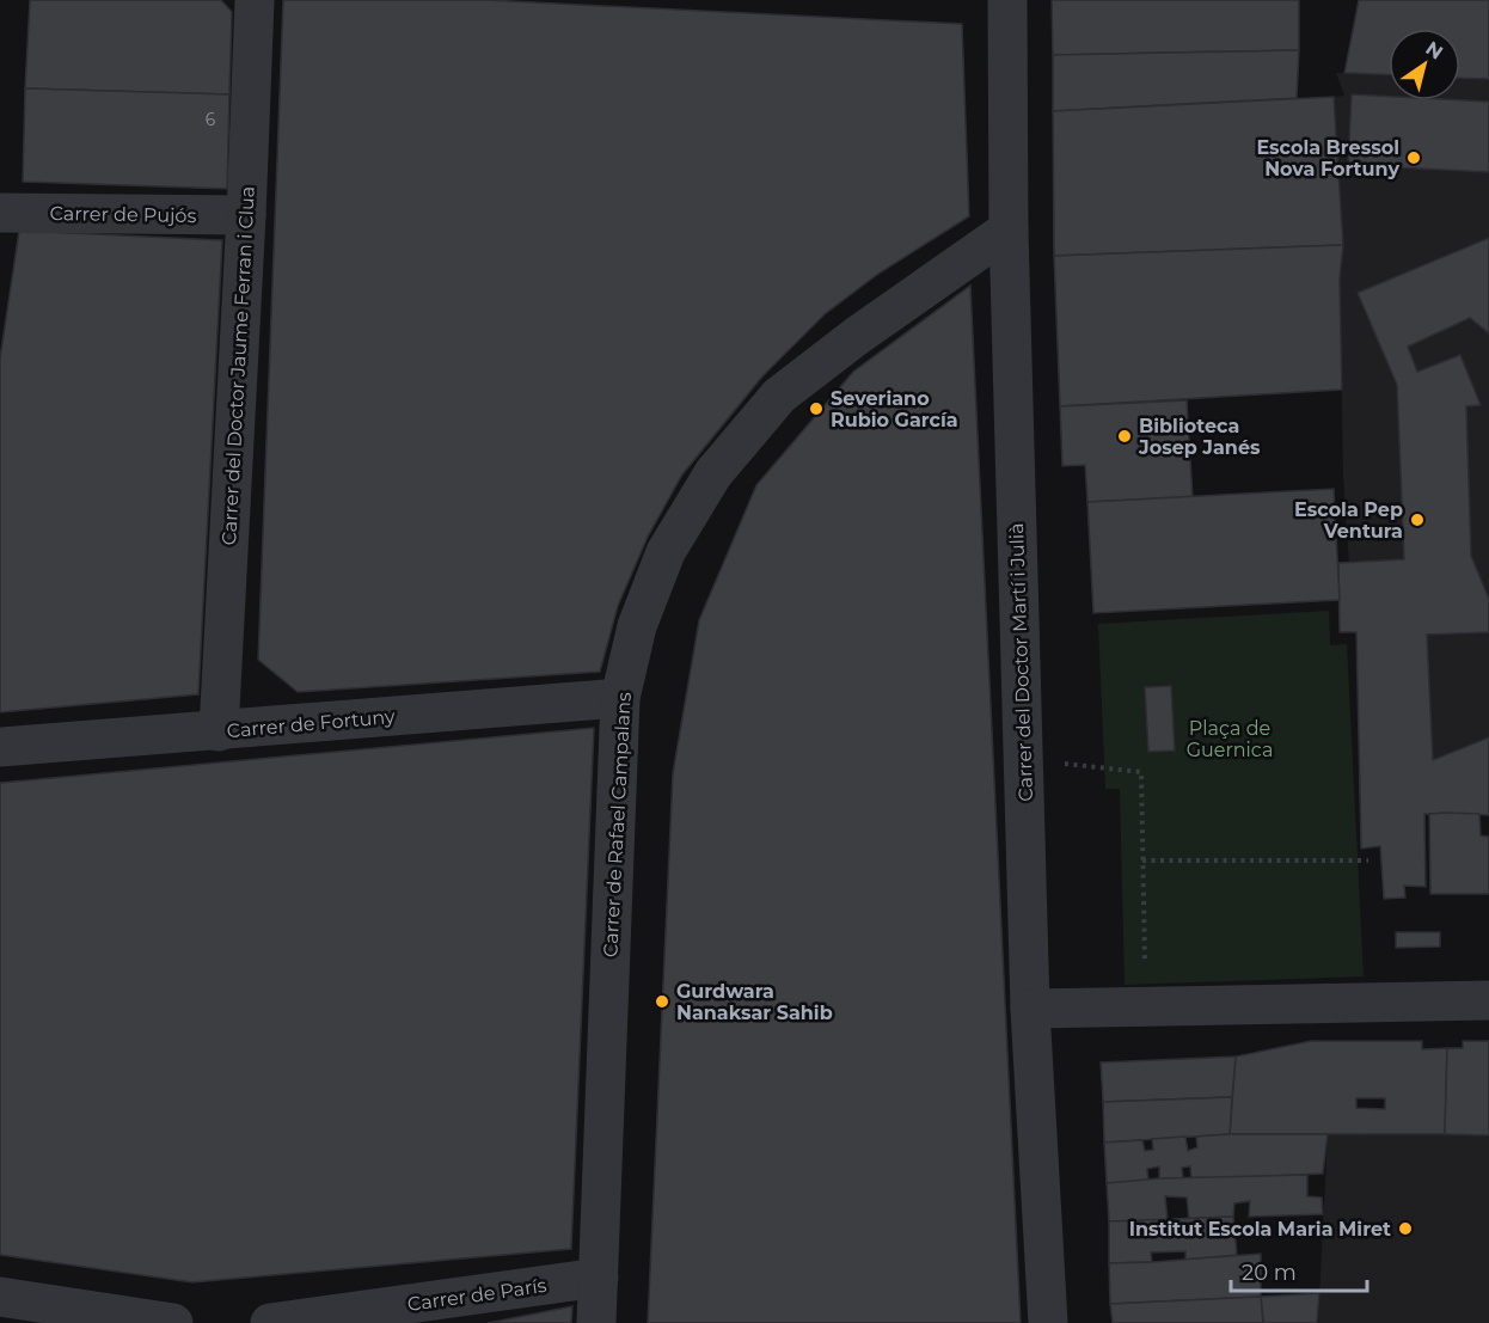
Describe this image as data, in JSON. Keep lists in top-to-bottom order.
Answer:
{
  "streets": {
    "street": [
      "Carrer de Pujós",
      "Carrer del Doctor Jaume Ferran i Clua",
      "Carrer del Doctor Martí i Julià",
      "Carrer de Fortuny",
      "Carrer de Rafael Campalans",
      "Carrer de París"
    ]
  },
  "crossings": [
    ["Carrer de Pujós", "Carrer del Doctor Jaume Ferran i Clua"],
    ["Carrer del Doctor Jaume Ferran i Clua", "Carrer de Fortuny"],
    ["Carrer del Doctor Martí i Julià", "Carrer de Rafael Campalans"],
    ["Carrer de Fortuny", "Carrer de Rafael Campalans"],
    ["Carrer de Rafael Campalans", "Carrer de París"]
  ],
  "parks": ["Plaça de Guernica"],
  "places": [
    "Escola Bressol Nova Fortuny",
    "Severiano Rubio García",
    "Biblioteca Josep Janés",
    "Escola Pep Ventura",
    "Gurdwara Nanaksar Sahib",
    "Institut Escola Maria Miret"
  ],
  "house_numbers": ["6"],
  "scale_bar": "20 m",
  "north": "top right"
}
